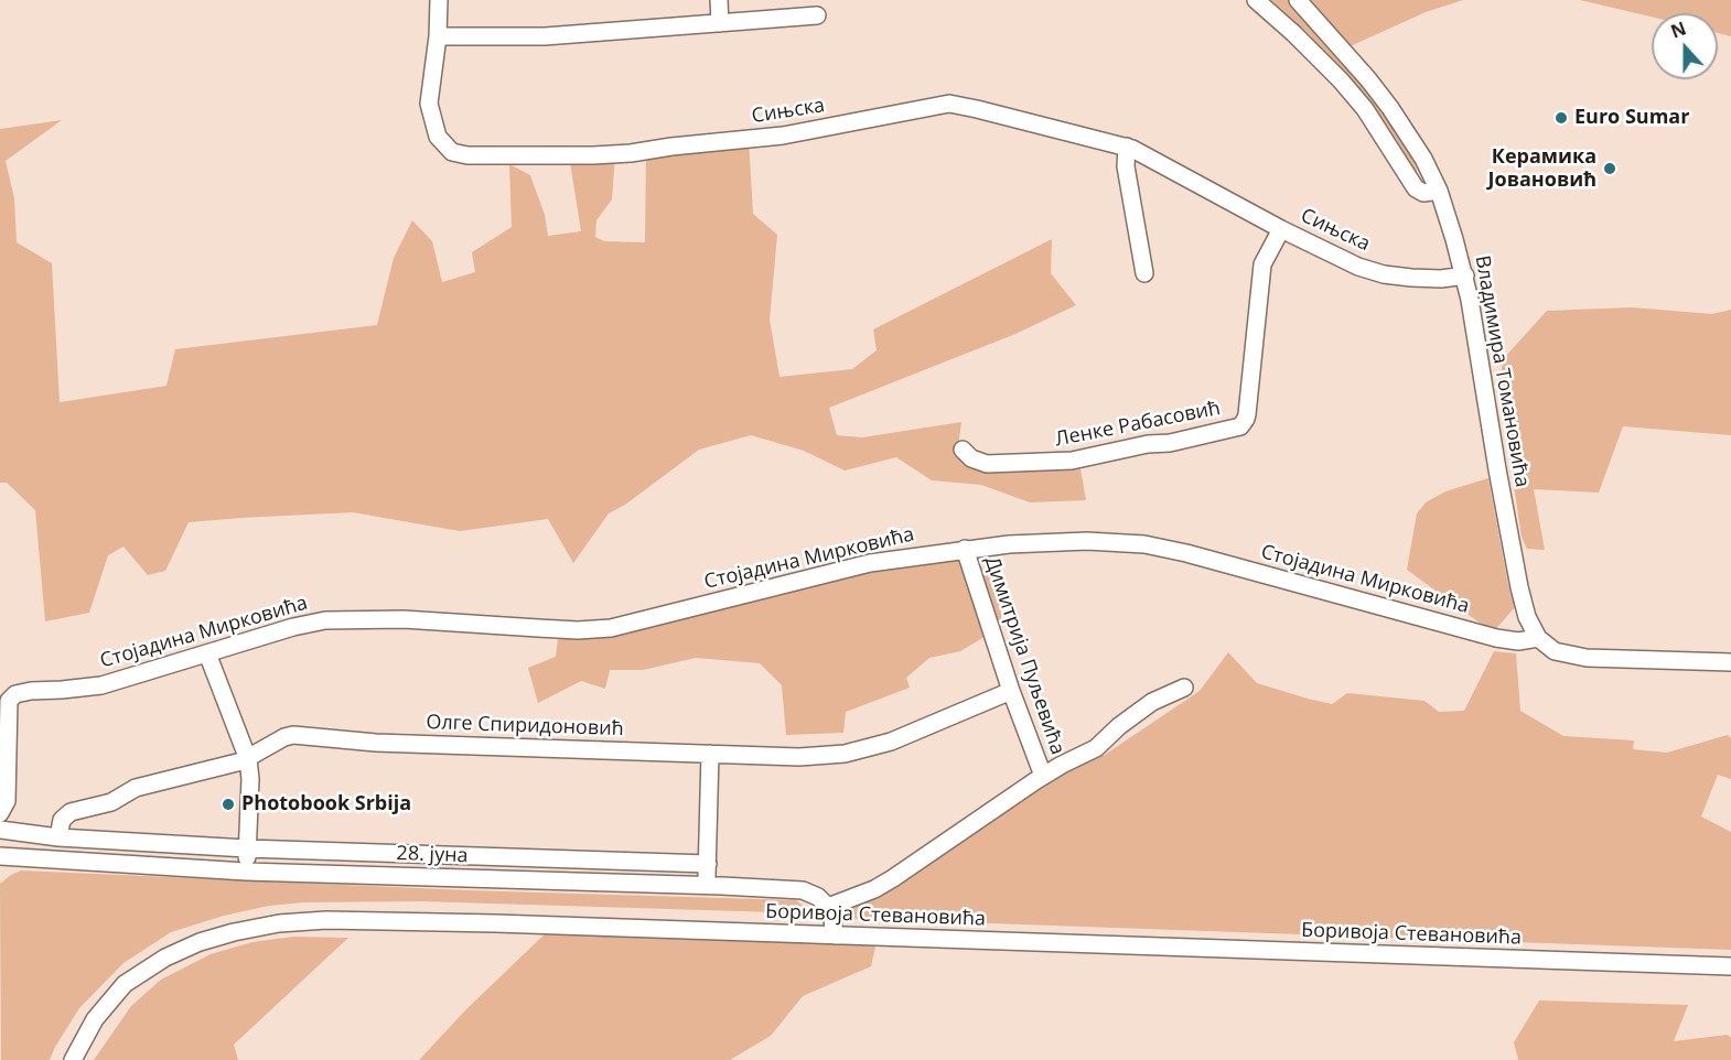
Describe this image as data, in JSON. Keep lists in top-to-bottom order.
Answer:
{
  "streets": {
    "street": [
      "Сињска",
      "Владимира Томановића",
      "Ленке Рабасовић",
      "Стојадина Мирковића",
      "Димитрија Пуљевића",
      "Олге Спиридоновић",
      "28. јуна",
      "Боривоја Стевановића"
    ]
  },
  "crossings": [
    ["Сињска", "Владимира Томановића"],
    ["Сињска", "Ленке Рабасовић"],
    ["Владимира Томановића", "Стојадина Мирковића"],
    ["Стојадина Мирковића", "Димитрија Пуљевића"],
    ["Димитрија Пуљевића", "Олге Спиридоновић"],
    ["Димитрија Пуљевића", "28. јуна"],
    ["Олге Спиридоновић", "28. јуна"]
  ],
  "places": ["Euro Sumar", "Керамика Јовановић", "Photobook Srbija"],
  "north": "top"
}
